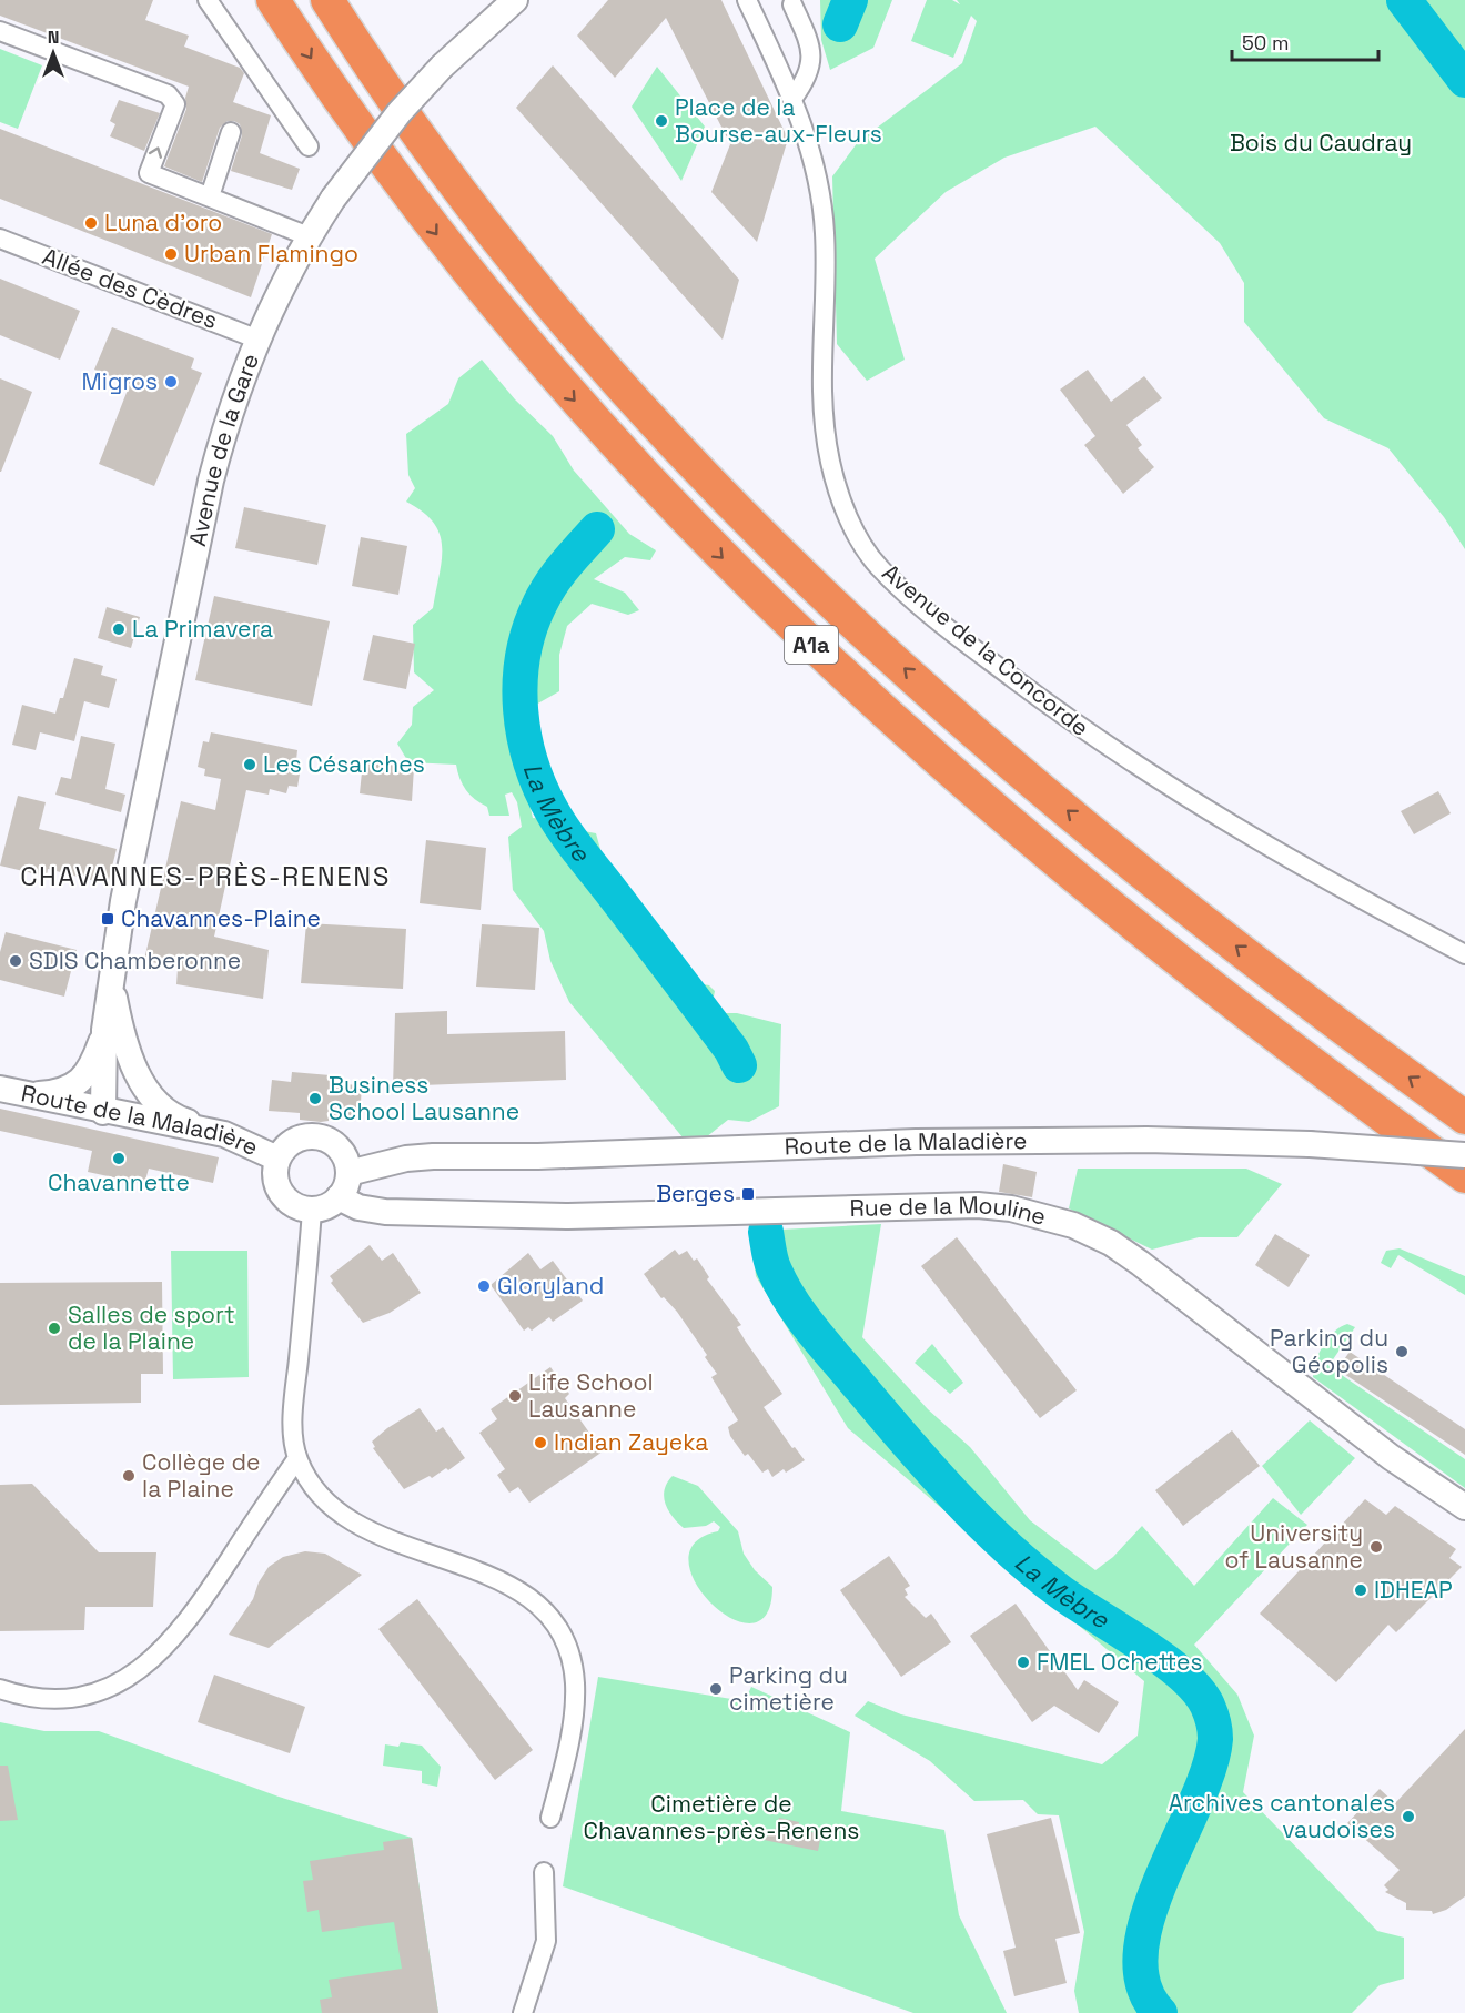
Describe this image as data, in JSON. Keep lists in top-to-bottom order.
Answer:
{
  "streets": {
    "highway": ["A1a"],
    "street": [
      "Allée des Cèdres",
      "Avenue de la Gare",
      "Avenue de la Concorde",
      "Route de la Maladière",
      "Rue de la Mouline"
    ]
  },
  "crossings": [
    ["Allée des Cèdres", "Avenue de la Gare"],
    ["Avenue de la Gare", "Route de la Maladière"],
    ["Route de la Maladière", "Rue de la Mouline"]
  ],
  "districts": ["CHAVANNES-PRÈS-RENENS"],
  "water": ["La Mèbre"],
  "parks": ["Bois du Caudray", "Cimetière de Chavannes-près-Renens"],
  "places": {
    "other": [
      "Place de la Bourse-aux-Fleurs",
      "Luna d'oro",
      "Urban Flamingo",
      "Migros",
      "La Primavera",
      "Les Césarches",
      "SDIS Chamberonne",
      "Business School Lausanne",
      "Chavannette",
      "Gloryland",
      "Salles de sport de la Plaine",
      "Parking du Géopolis",
      "Life School Lausanne",
      "Indian Zayeka",
      "Collège de la Plaine",
      "University of Lausanne",
      "IDHEAP",
      "FMEL Ochettes",
      "Parking du cimetière",
      "Archives cantonales vaudoises"
    ],
    "transit": ["Chavannes-Plaine", "Berges"]
  },
  "scale_bar": "50 m",
  "north": "top"
}
